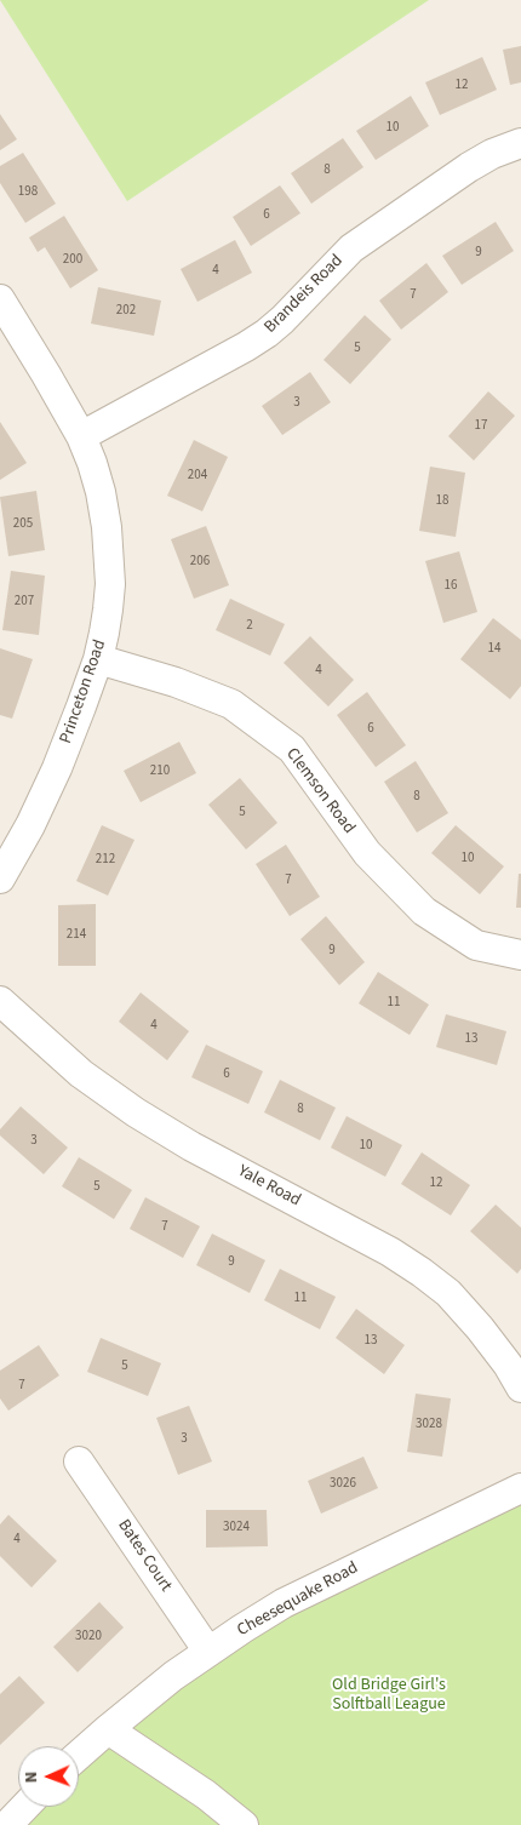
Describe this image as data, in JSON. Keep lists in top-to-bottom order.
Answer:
{
  "streets": {
    "street": [
      "Brandeis Road",
      "Princeton Road",
      "Clemson Road",
      "Yale Road",
      "Bates Court",
      "Cheesequake Road"
    ]
  },
  "crossings": [
    ["Brandeis Road", "Princeton Road"],
    ["Princeton Road", "Clemson Road"],
    ["Bates Court", "Cheesequake Road"]
  ],
  "parks": ["Old Bridge Girl's Solftball League"],
  "house_numbers": [
    "12",
    "10",
    "8",
    "198",
    "6",
    "9",
    "200",
    "4",
    "7",
    "202",
    "5",
    "3",
    "17",
    "204",
    "18",
    "205",
    "206",
    "16",
    "207",
    "2",
    "14",
    "4",
    "6",
    "210",
    "8",
    "5",
    "10",
    "212",
    "7",
    "214",
    "9",
    "11",
    "4",
    "13",
    "6",
    "8",
    "3",
    "10",
    "12",
    "5",
    "7",
    "9",
    "11",
    "13",
    "5",
    "7",
    "3028",
    "3",
    "3026",
    "3024",
    "4",
    "3020"
  ],
  "north": "left"
}
